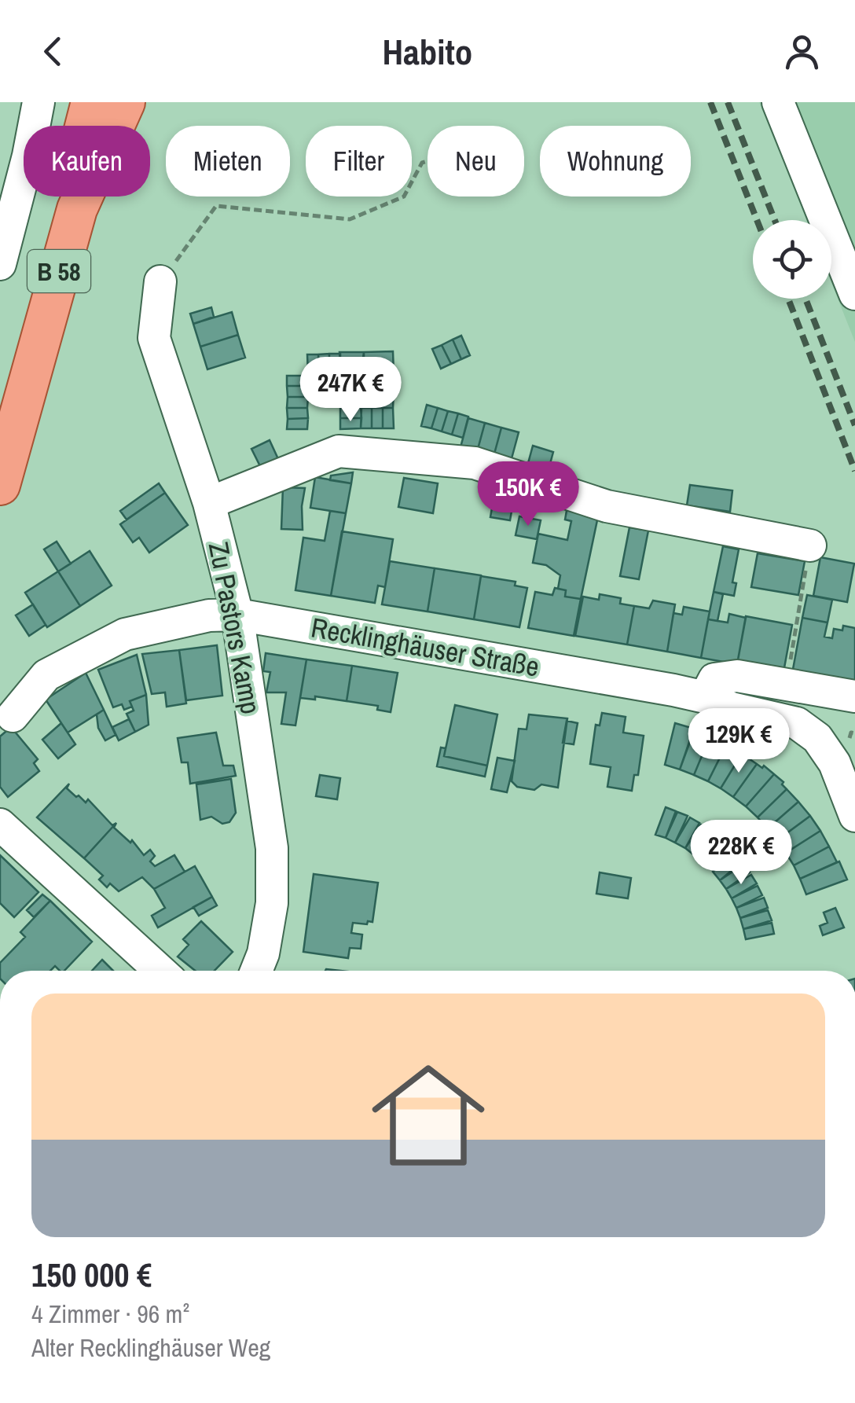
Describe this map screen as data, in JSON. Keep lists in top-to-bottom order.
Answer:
{
  "streets": {
    "main road": ["B 58"],
    "street": ["Zu Pastors Kamp", "Recklinghäuser Straße"]
  },
  "crossings": [
    ["Zu Pastors Kamp", "Recklinghäuser Straße"]
  ],
  "page": {
    "header": "Habito",
    "chip": [
      "Kaufen",
      "Mieten",
      "Filter",
      "Neu",
      "Wohnung"
    ],
    "price": [
      "247K €",
      "150K €",
      "129K €",
      "228K €"
    ],
    "list": [
      {
        "name": "150 000 €",
        "note": "4 Zimmer · 96 m² · Alter Recklinghäuser Weg"
      }
    ]
  }
}
